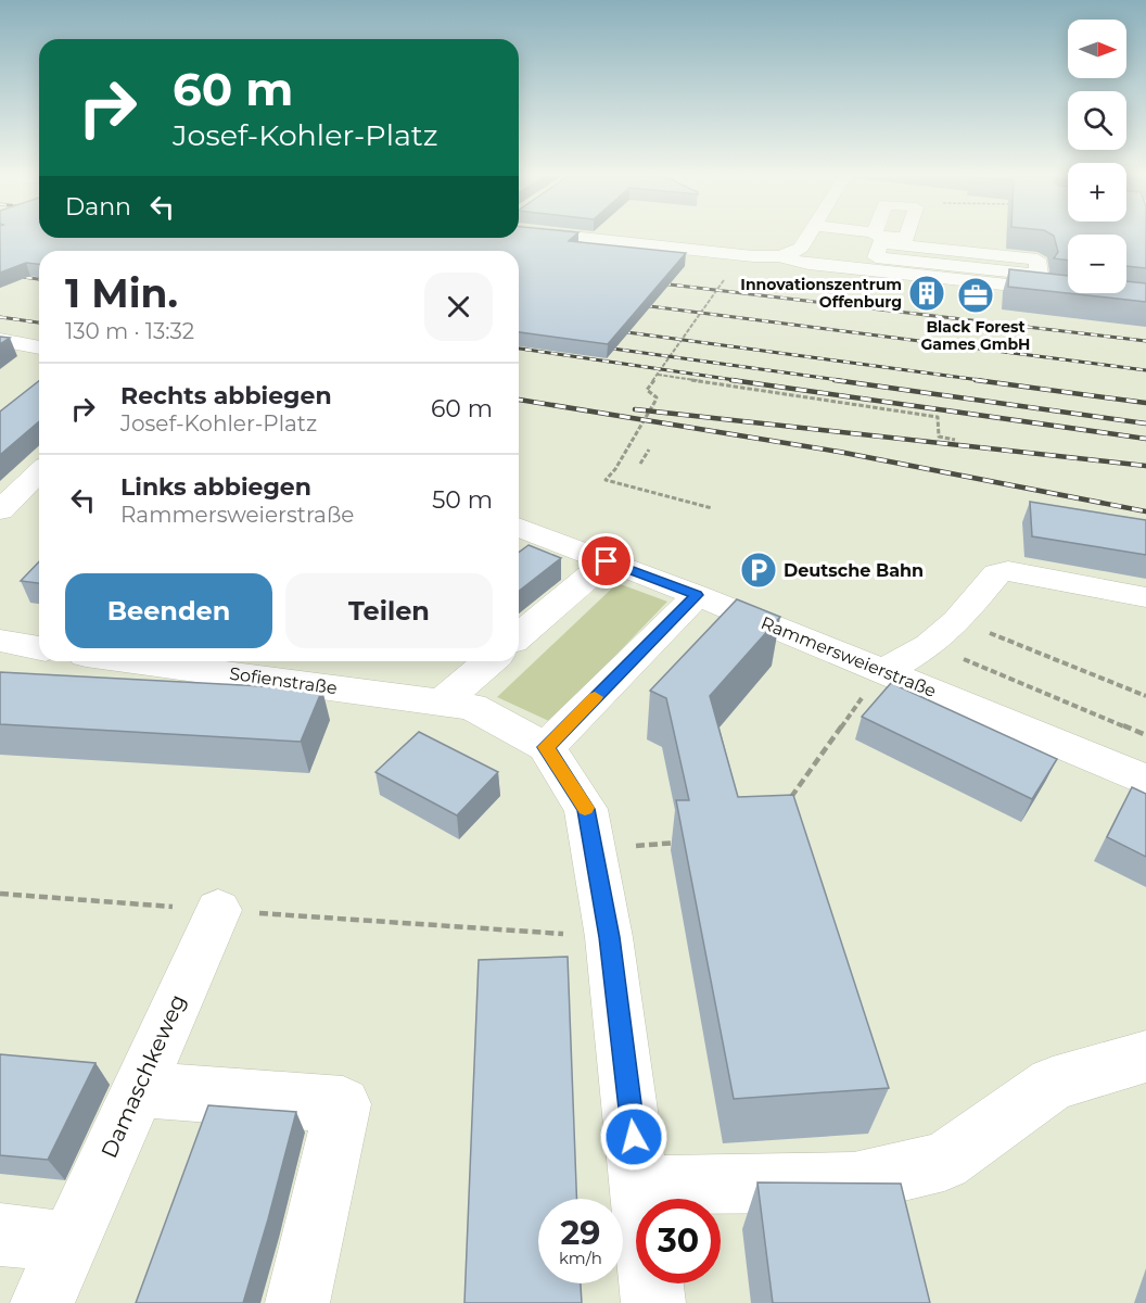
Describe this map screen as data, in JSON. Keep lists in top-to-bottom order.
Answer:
{
  "streets": {
    "street": ["Rammersweierstraße", "Sofienstraße", "Damaschkeweg"]
  },
  "places": {
    "building": ["Innovationszentrum Offenburg"],
    "office": ["Black Forest Games GmbH"],
    "parking": ["Deutsche Bahn"]
  },
  "north": "right",
  "page": {
    "map_buttons": ["+", "−"],
    "turn": ["60 m", "Josef-Kohler-Platz"],
    "then": "Dann",
    "heading": ["1 Min.", "130 m · 13:32"],
    "list": [
      {
        "name": "Rechts abbiegen",
        "note": "Josef-Kohler-Platz",
        "value": "60 m"
      },
      {
        "name": "Links abbiegen",
        "note": "Rammersweierstraße",
        "value": "50 m"
      }
    ],
    "buttons": ["Beenden", "Teilen"],
    "speed": "29 km/h",
    "limit": "30"
  }
}
